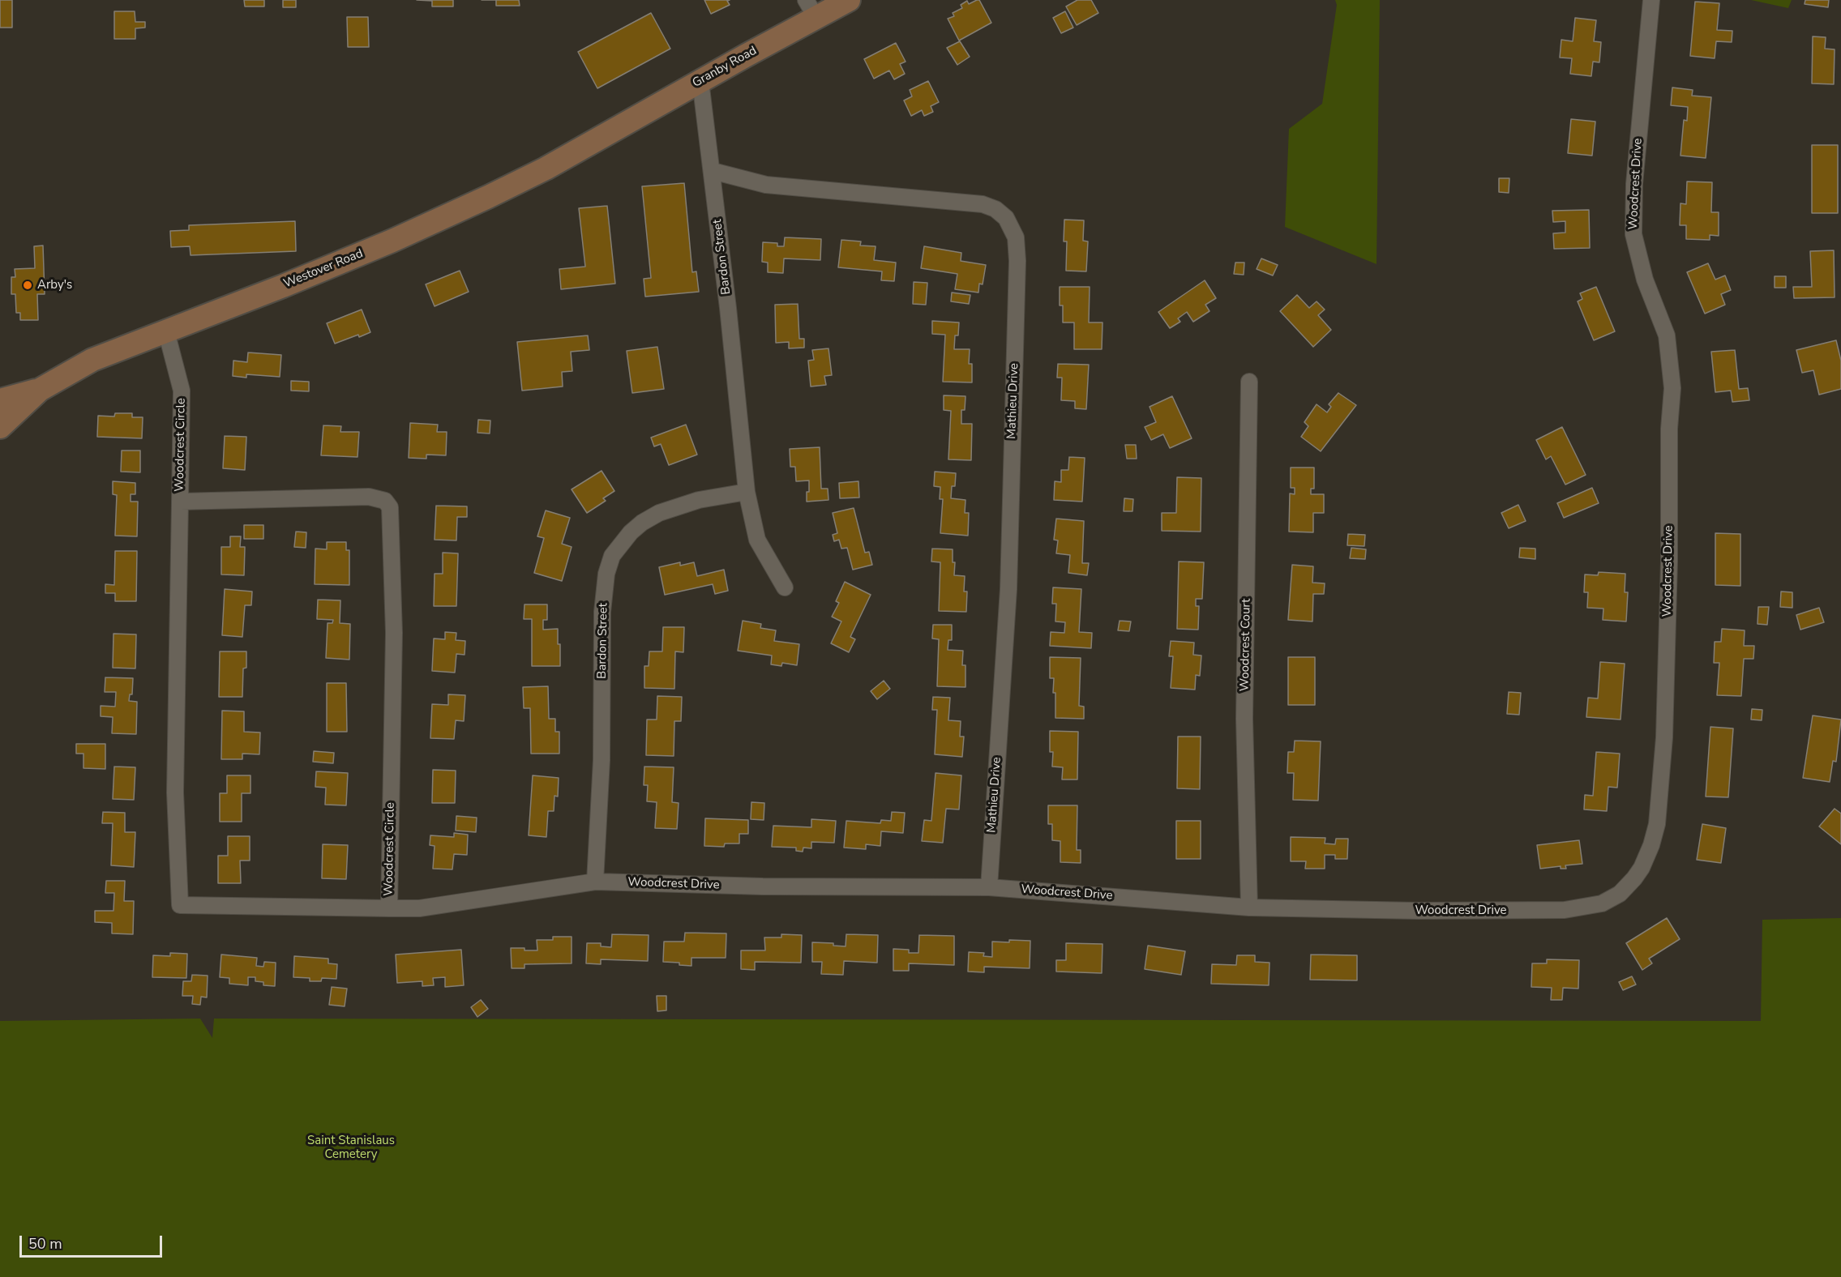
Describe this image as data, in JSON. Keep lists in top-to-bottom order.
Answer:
{
  "streets": {
    "main road": ["Granby Road", "Westover Road"],
    "street": [
      "Woodcrest Drive",
      "Bardon Street",
      "Mathieu Drive",
      "Woodcrest Circle",
      "Woodcrest Court"
    ]
  },
  "crossings": [
    ["Granby Road", "Bardon Street"],
    ["Granby Road", "Westover Road"],
    ["Woodcrest Drive", "Bardon Street"],
    ["Woodcrest Drive", "Mathieu Drive"],
    ["Woodcrest Drive", "Woodcrest Circle"],
    ["Woodcrest Drive", "Woodcrest Court"],
    ["Bardon Street", "Mathieu Drive"],
    ["Westover Road", "Woodcrest Circle"]
  ],
  "parks": ["Saint Stanislaus Cemetery"],
  "places": ["Arby's"],
  "scale_bar": "50 m"
}
